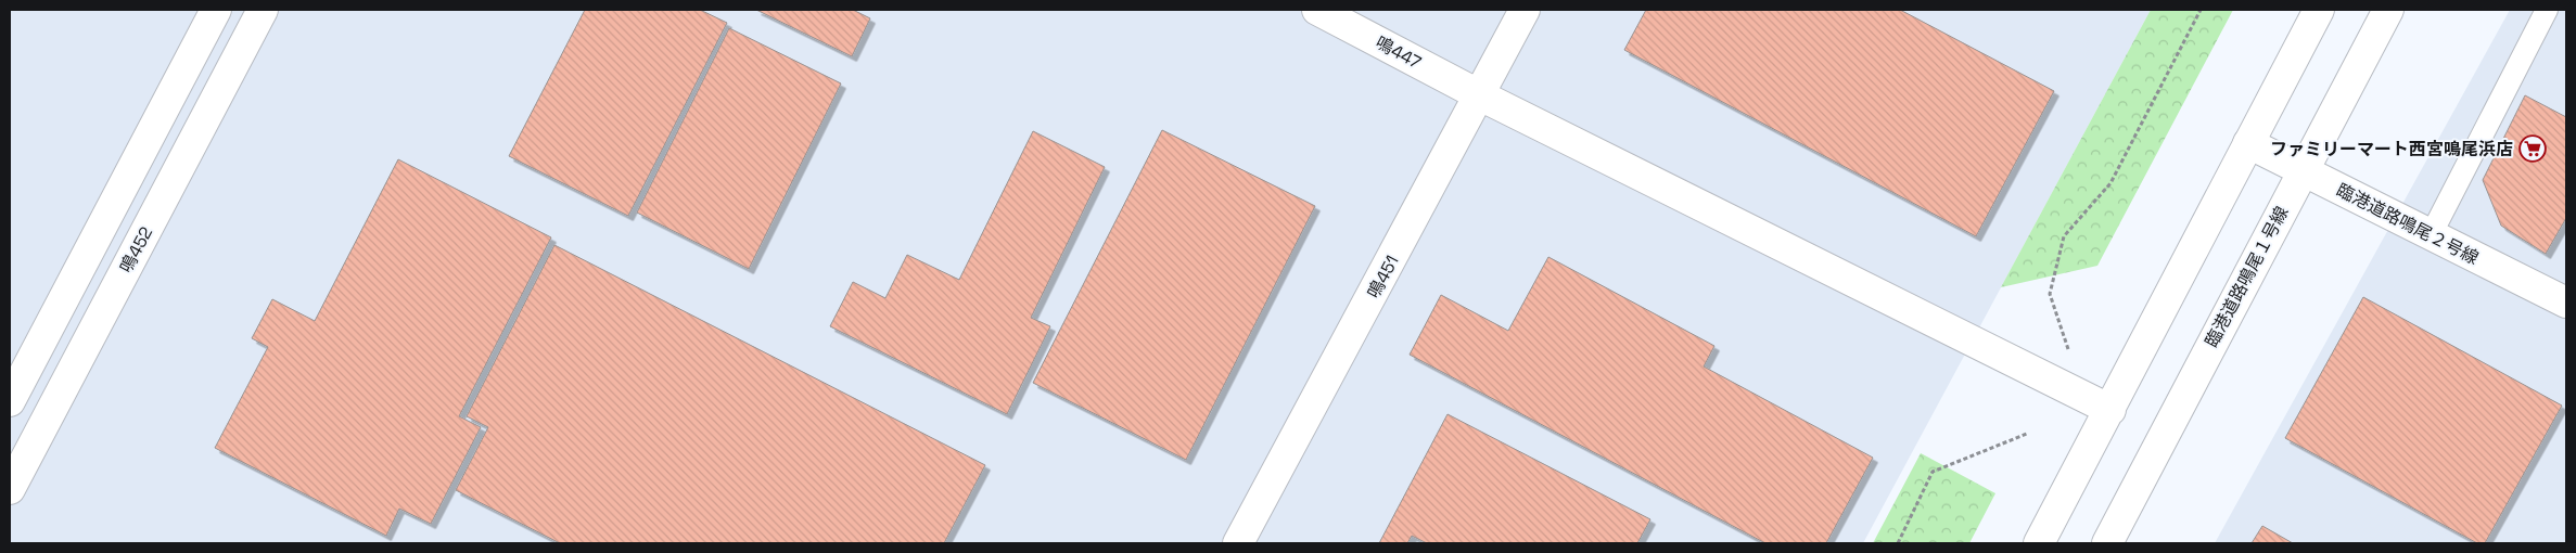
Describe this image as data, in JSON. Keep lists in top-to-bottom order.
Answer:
{
  "streets": {
    "street": [
      "鳴447",
      "臨港道路鳴尾２号線",
      "鳴452",
      "鳴451",
      "臨港道路鳴尾１号線"
    ]
  },
  "crossings": [
    ["鳴447", "鳴451"],
    ["臨港道路鳴尾２号線", "臨港道路鳴尾１号線"]
  ],
  "places": {
    "supermarket": ["ファミリーマート西宮鳴尾浜店"]
  }
}
